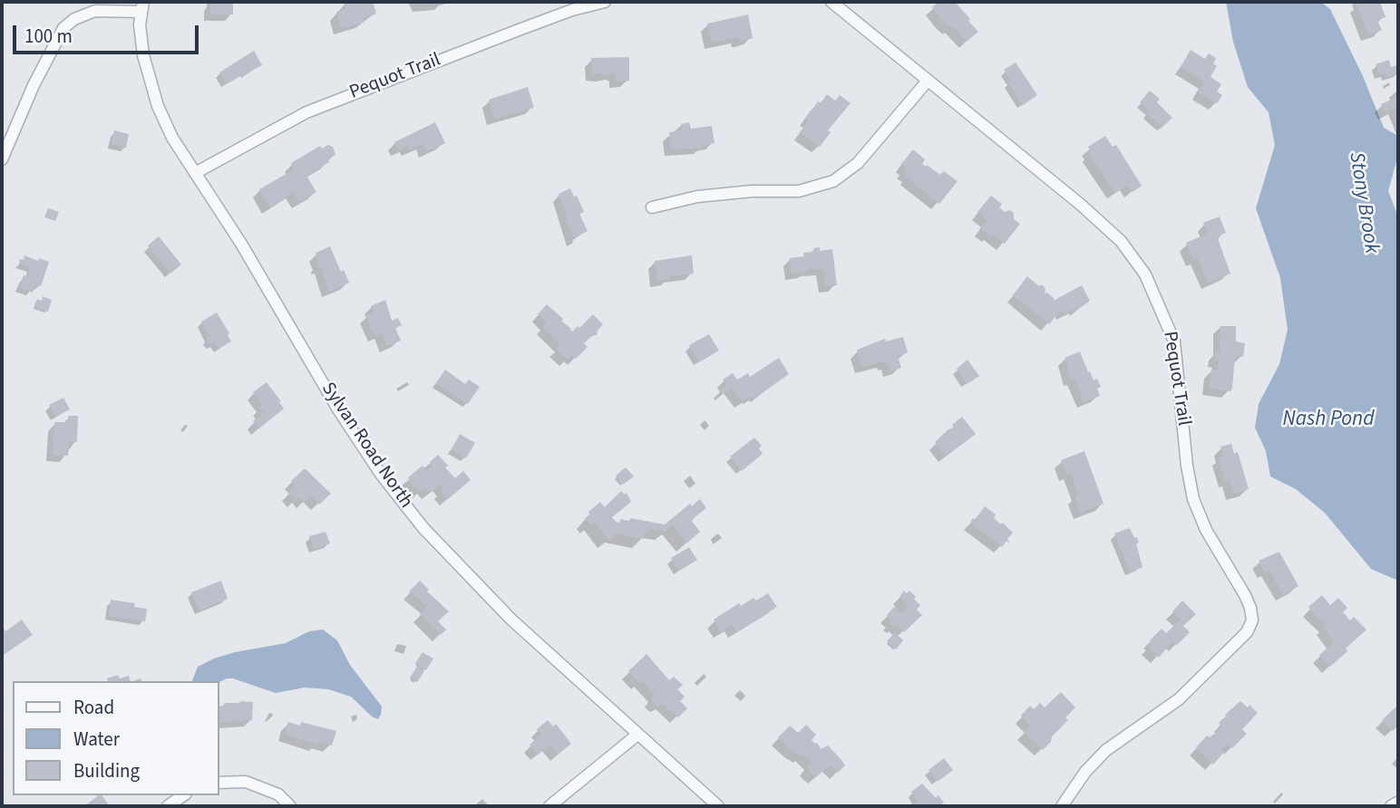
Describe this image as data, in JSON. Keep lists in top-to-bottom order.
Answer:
{
  "streets": {
    "street": ["Pequot Trail", "Sylvan Road North"]
  },
  "crossings": [
    ["Pequot Trail", "Sylvan Road North"]
  ],
  "water": ["Stony Brook", "Nash Pond"],
  "legend": ["Road", "Water", "Building"],
  "scale_bar": "100 m"
}
